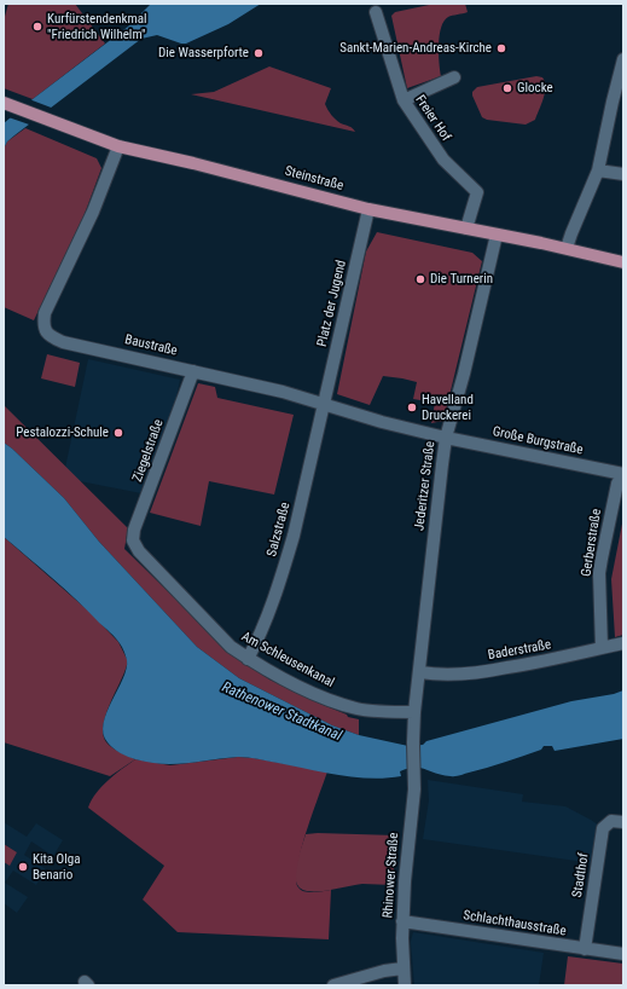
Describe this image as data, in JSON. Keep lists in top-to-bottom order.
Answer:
{
  "streets": {
    "main road": ["Steinstraße"],
    "street": [
      "Freier Hof",
      "Platz der Jugend",
      "Baustraße",
      "Große Burgstraße",
      "Ziegelstraße",
      "Jederitzer Straße",
      "Salzstraße",
      "Gerberstraße",
      "Baderstraße",
      "Am Schleusenkanal",
      "Rhinower Straße",
      "Stadthof",
      "Schlachthausstraße"
    ]
  },
  "crossings": [
    ["Freier Hof", "Steinstraße"],
    ["Steinstraße", "Platz der Jugend"],
    ["Steinstraße", "Baustraße"],
    ["Steinstraße", "Jederitzer Straße"],
    ["Platz der Jugend", "Baustraße"],
    ["Platz der Jugend", "Salzstraße"],
    ["Baustraße", "Große Burgstraße"],
    ["Baustraße", "Ziegelstraße"],
    ["Baustraße", "Jederitzer Straße"],
    ["Baustraße", "Salzstraße"],
    ["Große Burgstraße", "Jederitzer Straße"],
    ["Große Burgstraße", "Gerberstraße"],
    ["Ziegelstraße", "Am Schleusenkanal"],
    ["Jederitzer Straße", "Baderstraße"],
    ["Jederitzer Straße", "Am Schleusenkanal"],
    ["Jederitzer Straße", "Rhinower Straße"],
    ["Salzstraße", "Am Schleusenkanal"],
    ["Gerberstraße", "Baderstraße"],
    ["Rhinower Straße", "Schlachthausstraße"],
    ["Stadthof", "Schlachthausstraße"]
  ],
  "water": ["Rathenower Stadtkanal"],
  "places": [
    "Kurfürstendenkmal \"Friedrich Wilhelm\"",
    "Sankt-Marien-Andreas-Kirche",
    "Die Wasserpforte",
    "Glocke",
    "Die Turnerin",
    "Havelland Druckerei",
    "Pestalozzi-Schule",
    "Kita Olga Benario"
  ]
}
